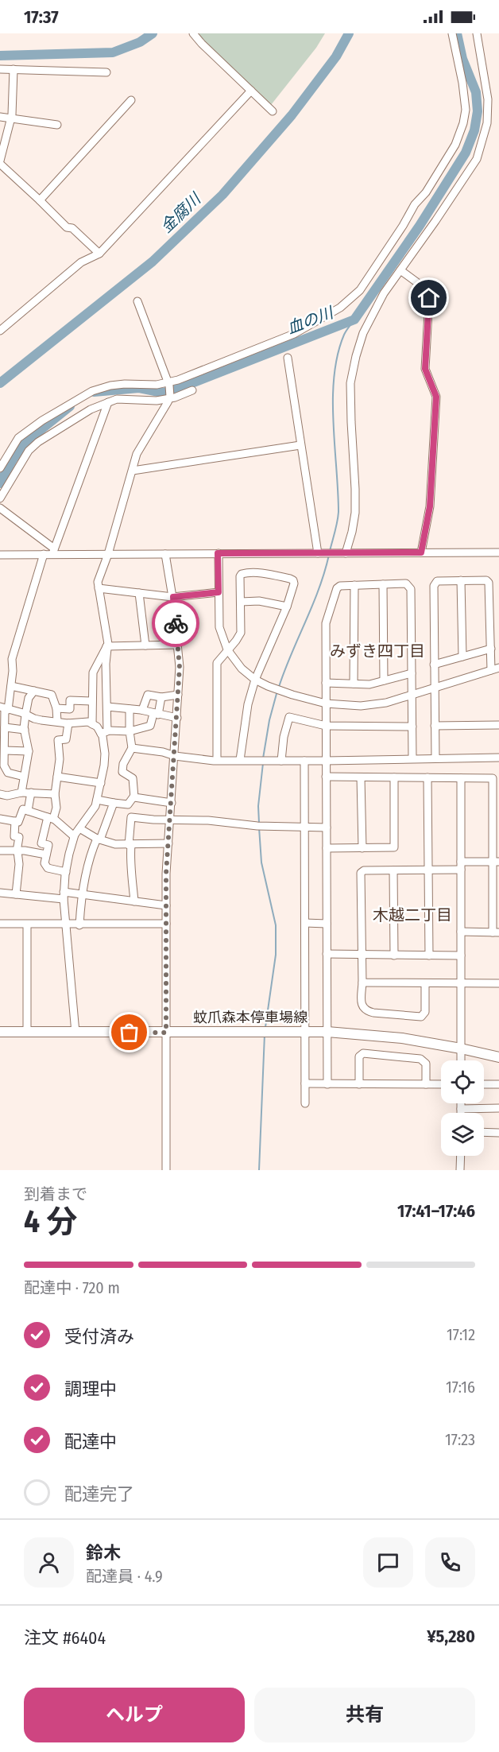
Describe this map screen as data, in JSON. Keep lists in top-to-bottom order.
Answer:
{
  "streets": {
    "main road": ["蚊爪森本停車場線"]
  },
  "districts": ["みずき四丁目", "木越二丁目"],
  "water": ["金腐川", "血の川"],
  "page": {
    "status": "17:37",
    "heading": ["4 分", "到着まで", "17:41–17:46"],
    "panel": [
      "鈴木",
      "配達員 · 4.9",
      "注文 #6404",
      "¥5,280"
    ],
    "bar": "配達中 · 720 m",
    "list": [
      ["受付済み", "17:12"],
      ["調理中", "17:16"],
      ["配達中", "17:23"],
      "配達完了"
    ],
    "buttons": ["ヘルプ", "共有"]
  }
}
